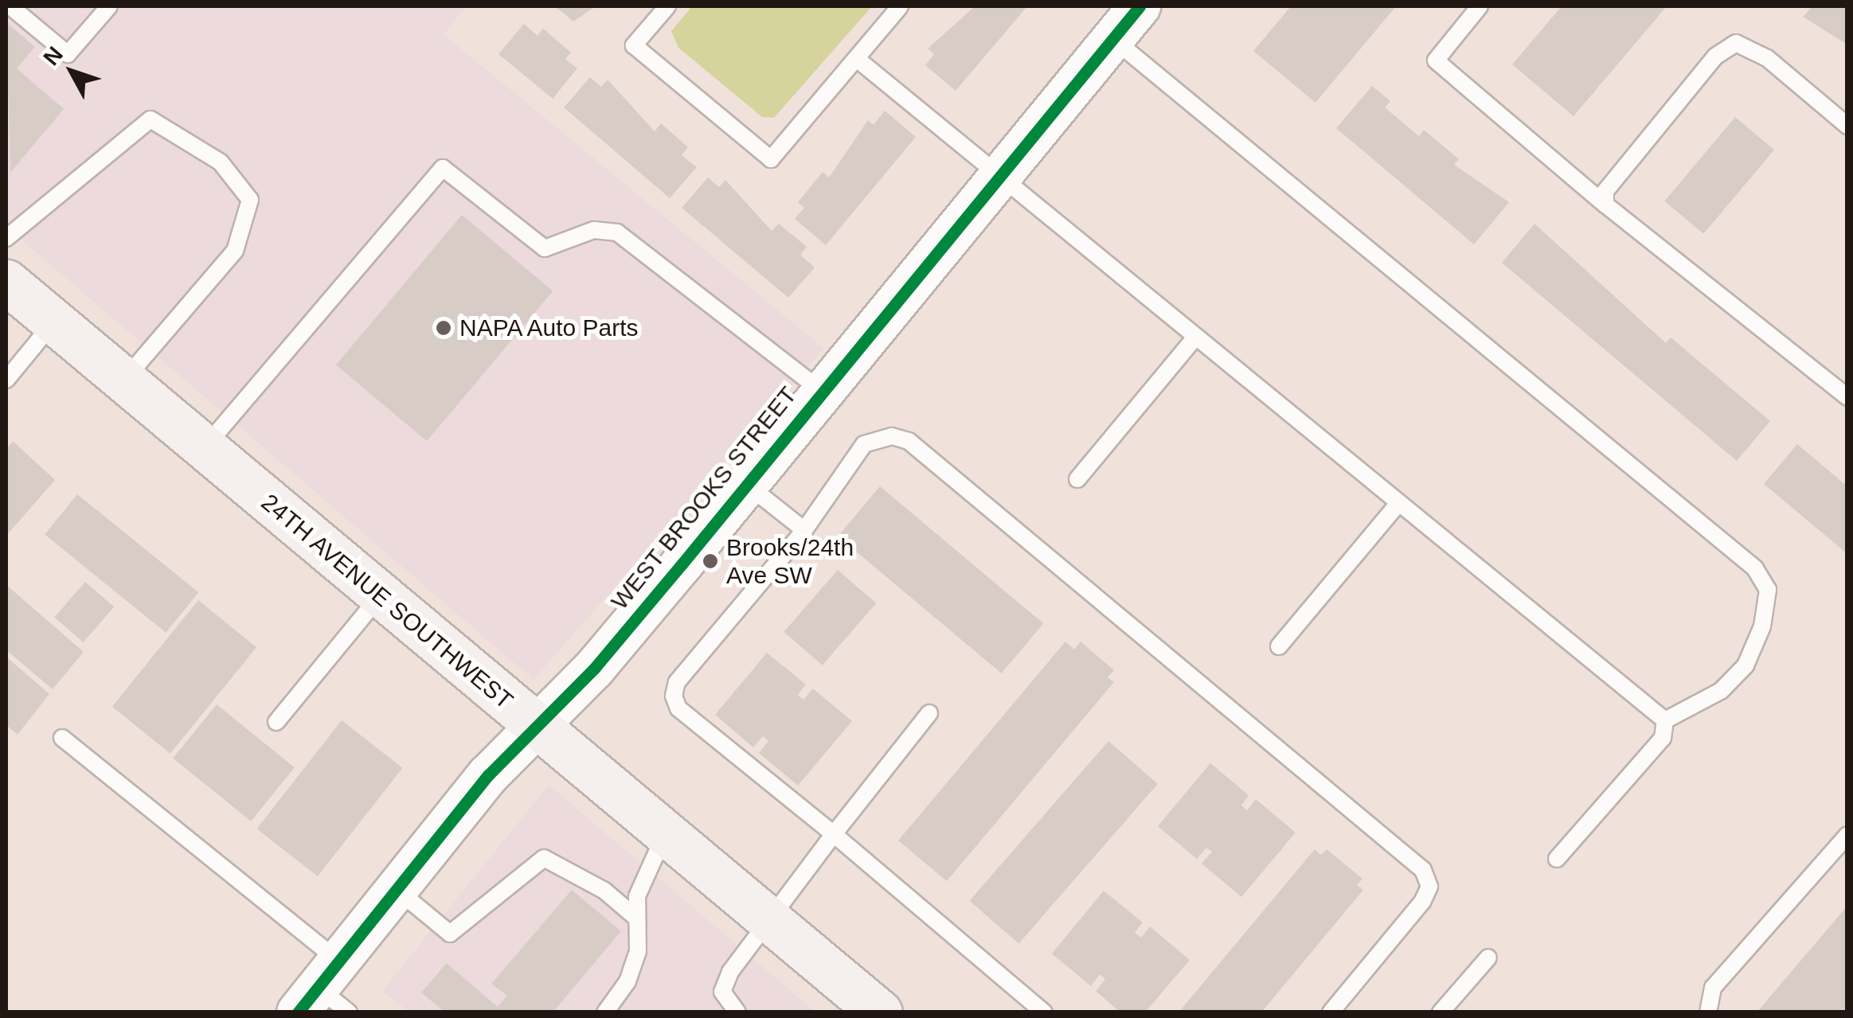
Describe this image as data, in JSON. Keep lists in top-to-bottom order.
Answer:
{
  "streets": {
    "main road": ["24TH AVENUE SOUTHWEST"],
    "street": ["WEST BROOKS STREET"]
  },
  "crossings": [
    ["WEST BROOKS STREET", "24TH AVENUE SOUTHWEST"]
  ],
  "places": ["NAPA Auto Parts", "Brooks/24th Ave SW"],
  "north": "top left"
}
